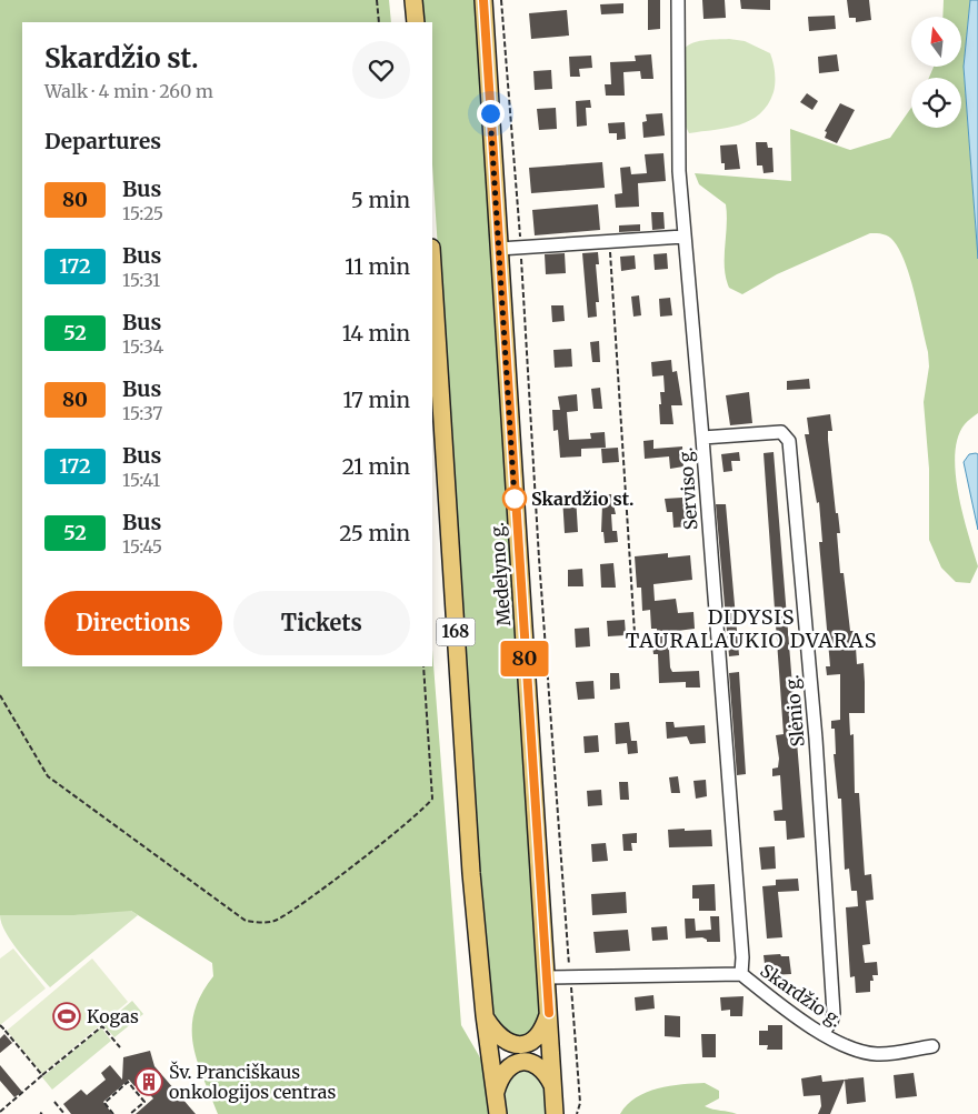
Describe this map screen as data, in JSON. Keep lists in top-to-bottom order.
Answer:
{
  "streets": {
    "main road": ["Medelyno g.", "168"],
    "street": ["Serviso g.", "Slėnio g.", "Skardžio g."]
  },
  "crossings": [
    ["Serviso g.", "Slėnio g."],
    ["Serviso g.", "Skardžio g."],
    ["Medelyno g.", "Skardžio g."],
    ["Slėnio g.", "Skardžio g."]
  ],
  "districts": ["DIDYSIS TAURALAUKIO DVARAS"],
  "places": {
    "other": ["Skardžio st."],
    "sports": ["Kogas"],
    "building": ["Šv. Pranciškaus onkologijos centras"]
  },
  "lines": ["bus line 80"],
  "north": "top",
  "page": {
    "on_map": "80",
    "heading": [
      ["Skardžio st.", "Walk · 4 min · 260 m"],
      "Departures"
    ],
    "list": [
      {
        "mark": "80",
        "name": "Bus",
        "note": "15:25",
        "value": "5 min"
      },
      {
        "mark": "172",
        "name": "Bus",
        "note": "15:31",
        "value": "11 min"
      },
      {
        "mark": "52",
        "name": "Bus",
        "note": "15:34",
        "value": "14 min"
      },
      {
        "mark": "80",
        "name": "Bus",
        "note": "15:37",
        "value": "17 min"
      },
      {
        "mark": "172",
        "name": "Bus",
        "note": "15:41",
        "value": "21 min"
      },
      {
        "mark": "52",
        "name": "Bus",
        "note": "15:45",
        "value": "25 min"
      }
    ],
    "buttons": ["Directions", "Tickets"]
  }
}
